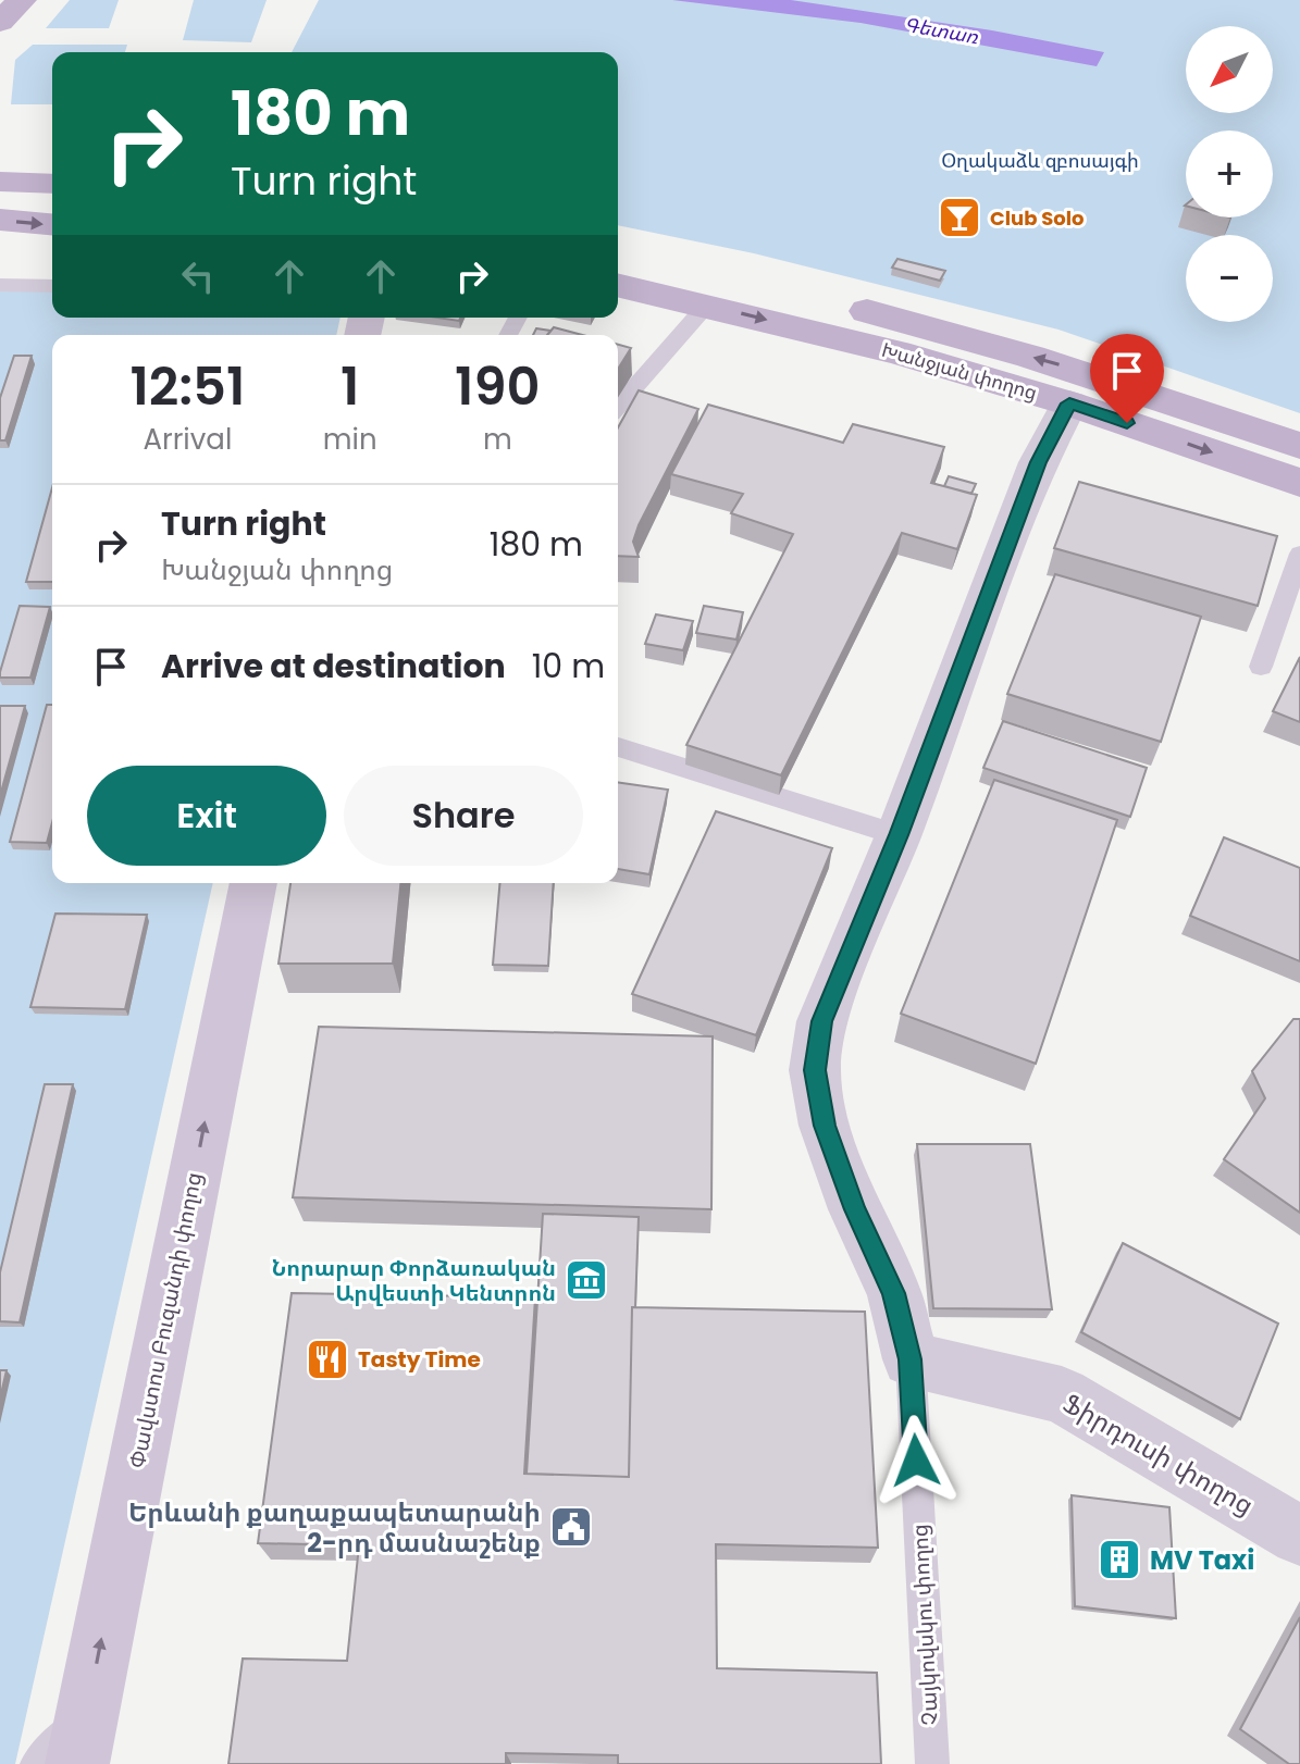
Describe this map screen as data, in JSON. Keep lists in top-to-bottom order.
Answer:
{
  "streets": {
    "main road": ["Խանջյան փողոց"],
    "street": ["Փավստոս Բուզանդի փողոց", "Ֆիրդուսի փողոց", "Չայկովսկու փողոց"]
  },
  "crossings": [
    ["Խանջյան փողոց", "Չայկովսկու փողոց"],
    ["Ֆիրդուսի փողոց", "Չայկովսկու փողոց"]
  ],
  "one_way": ["Փավստոս Բուզանդի փողոց"],
  "water": ["Գետառ"],
  "parks": ["Օղակաձև զբոսայգի"],
  "places": {
    "bar": ["Club Solo"],
    "museum": ["Նորարար Փորձառական Արվեստի Կենտրոն"],
    "restaurant": ["Tasty Time"],
    "public building": ["Երևանի քաղաքապետարանի 2-րդ մասնաշենք"],
    "building": ["MV Taxi"]
  },
  "north": "bottom left",
  "page": {
    "map_buttons": ["+", "−"],
    "turn": ["180 m", "Turn right"],
    "eta": [
      "12:51",
      "Arrival",
      "1",
      "min",
      "190",
      "m"
    ],
    "list": [
      {
        "name": "Turn right",
        "note": "Խանջյան փողոց",
        "value": "180 m"
      },
      {
        "name": "Arrive at destination",
        "value": "10 m"
      }
    ],
    "buttons": ["Exit", "Share"]
  }
}
